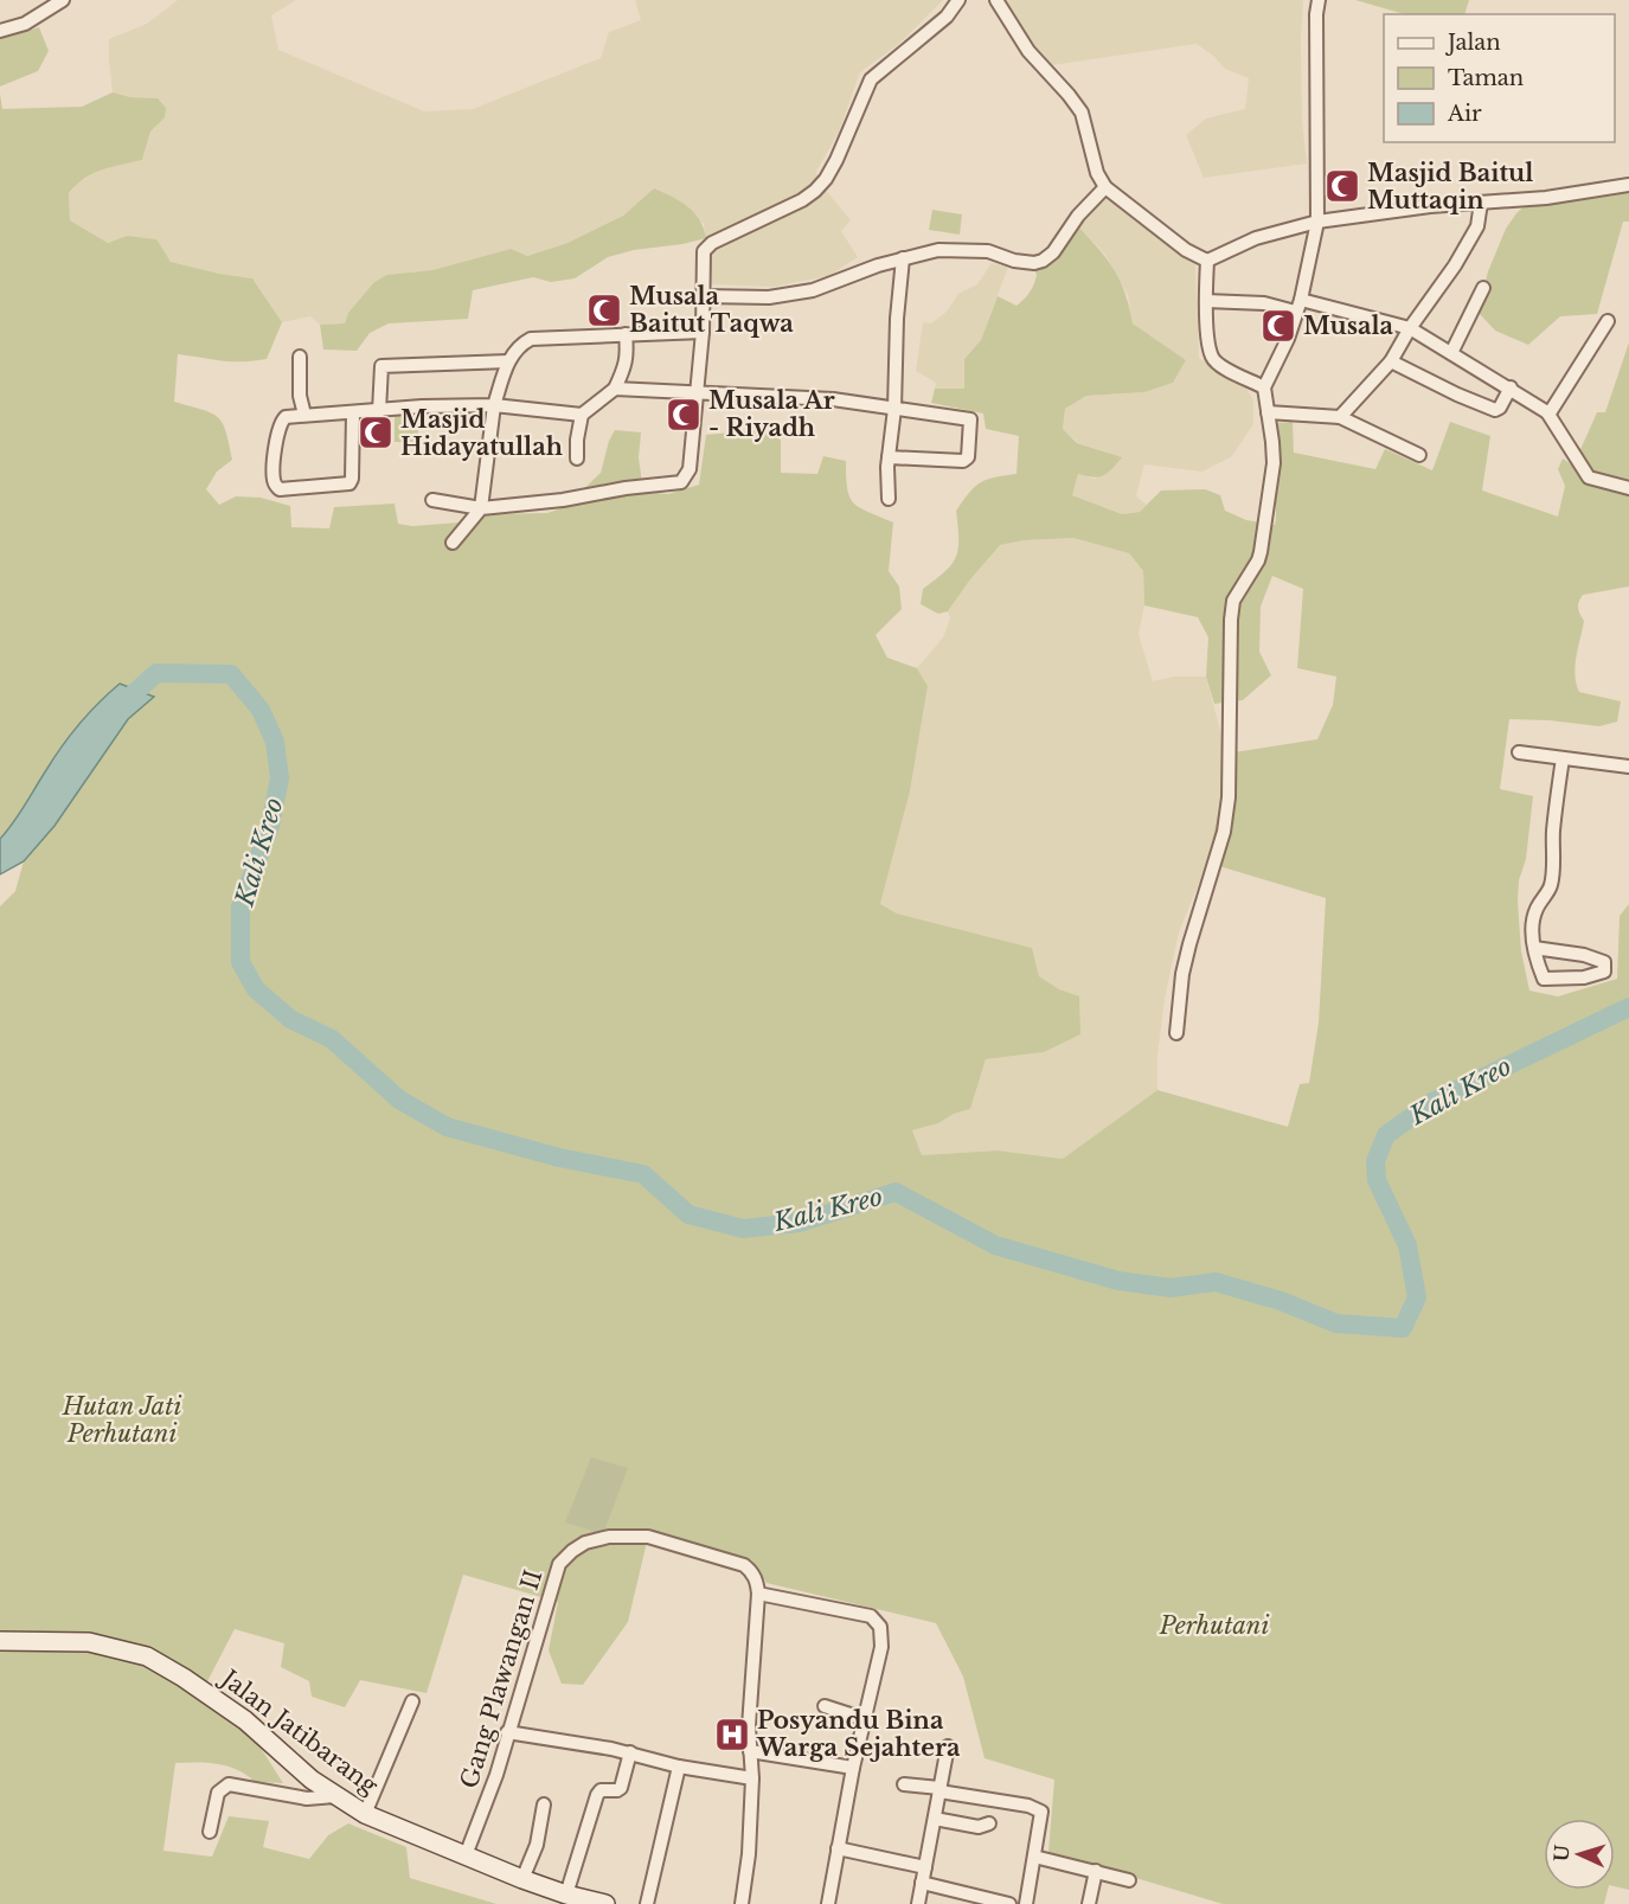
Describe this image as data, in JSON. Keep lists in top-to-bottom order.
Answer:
{
  "streets": {
    "main road": ["Jalan Jatibarang"],
    "street": ["Gang Plawangan II"]
  },
  "crossings": [
    ["Gang Plawangan II", "Jalan Jatibarang"]
  ],
  "water": ["Kali Kreo"],
  "parks": ["Hutan Jati Perhutani", "Perhutani"],
  "places": {
    "mosque": [
      "Masjid Baitul Muttaqin",
      "Musala Baitut Taqwa",
      "Musala",
      "Musala Ar - Riyadh",
      "Masjid Hidayatullah"
    ],
    "hospital": ["Posyandu Bina Warga Sejahtera"]
  },
  "legend": ["Jalan", "Taman", "Air"],
  "north": "left"
}
